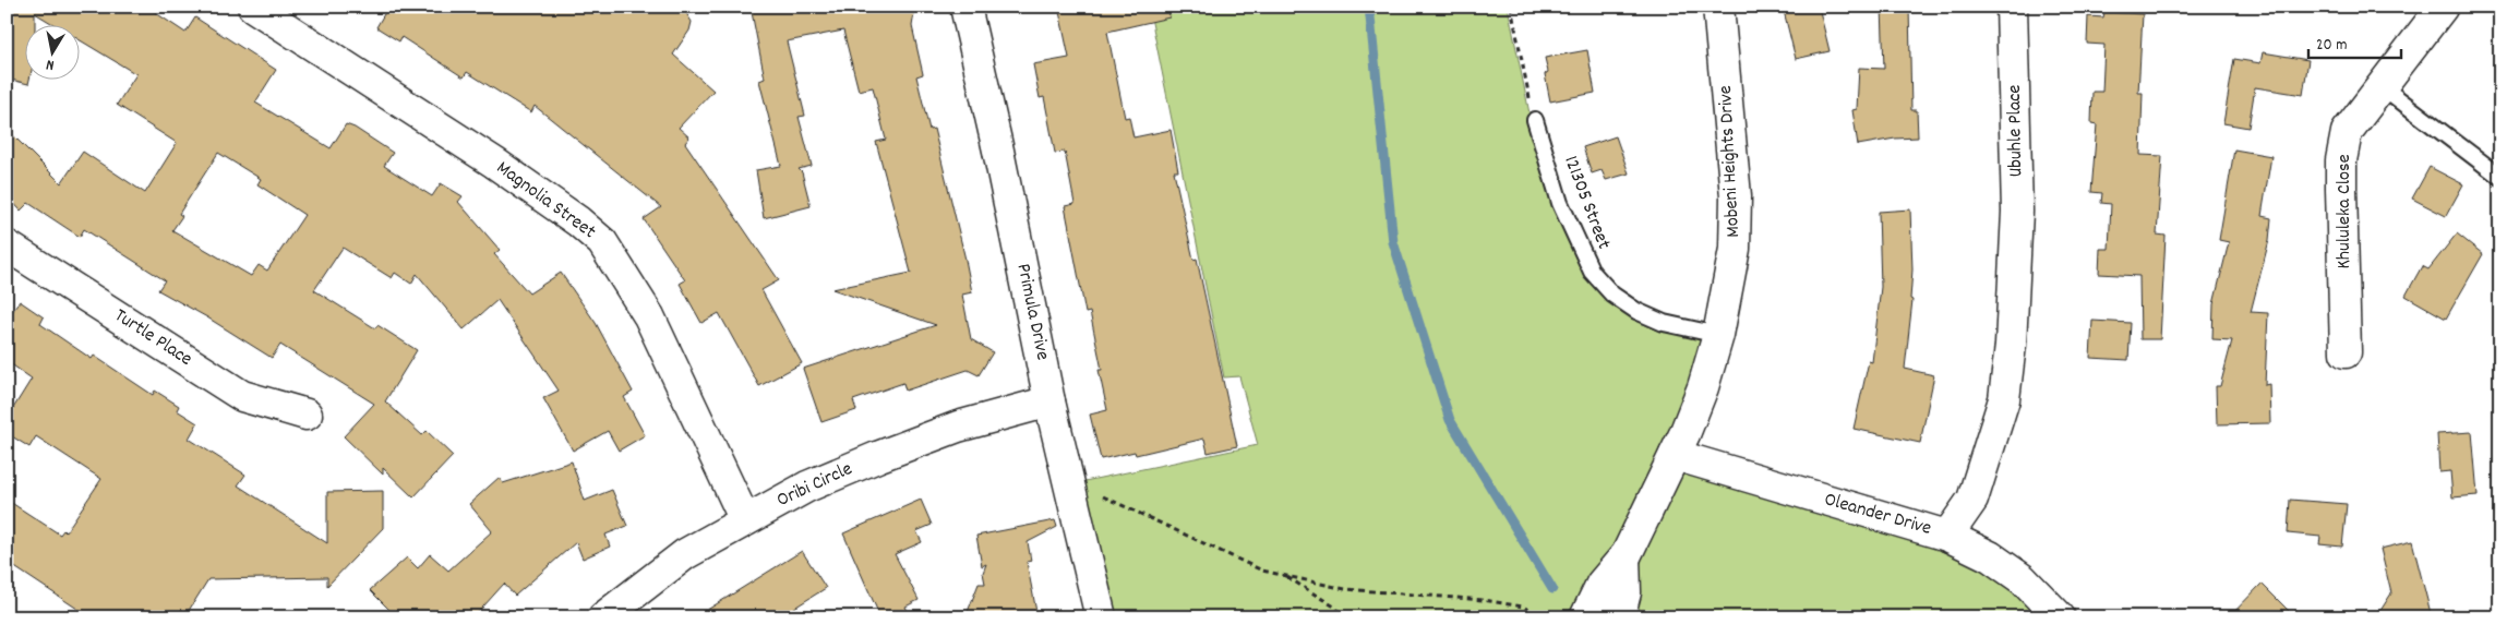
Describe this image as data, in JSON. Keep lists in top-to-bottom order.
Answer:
{
  "streets": {
    "street": [
      "Ubuhle Place",
      "Mobeni Heights Drive",
      "Magnolia Street",
      "Khululeka Close",
      "Primula Drive",
      "Turtle Place",
      "Oribi Circle",
      "Oleander Drive"
    ],
    "lane": ["121305 Street"]
  },
  "crossings": [
    ["Ubuhle Place", "Oleander Drive"],
    ["Mobeni Heights Drive", "121305 Street"],
    ["Mobeni Heights Drive", "Oleander Drive"],
    ["Magnolia Street", "Oribi Circle"],
    ["Primula Drive", "Oribi Circle"]
  ],
  "scale_bar": "20 m",
  "north": "bottom"
}
